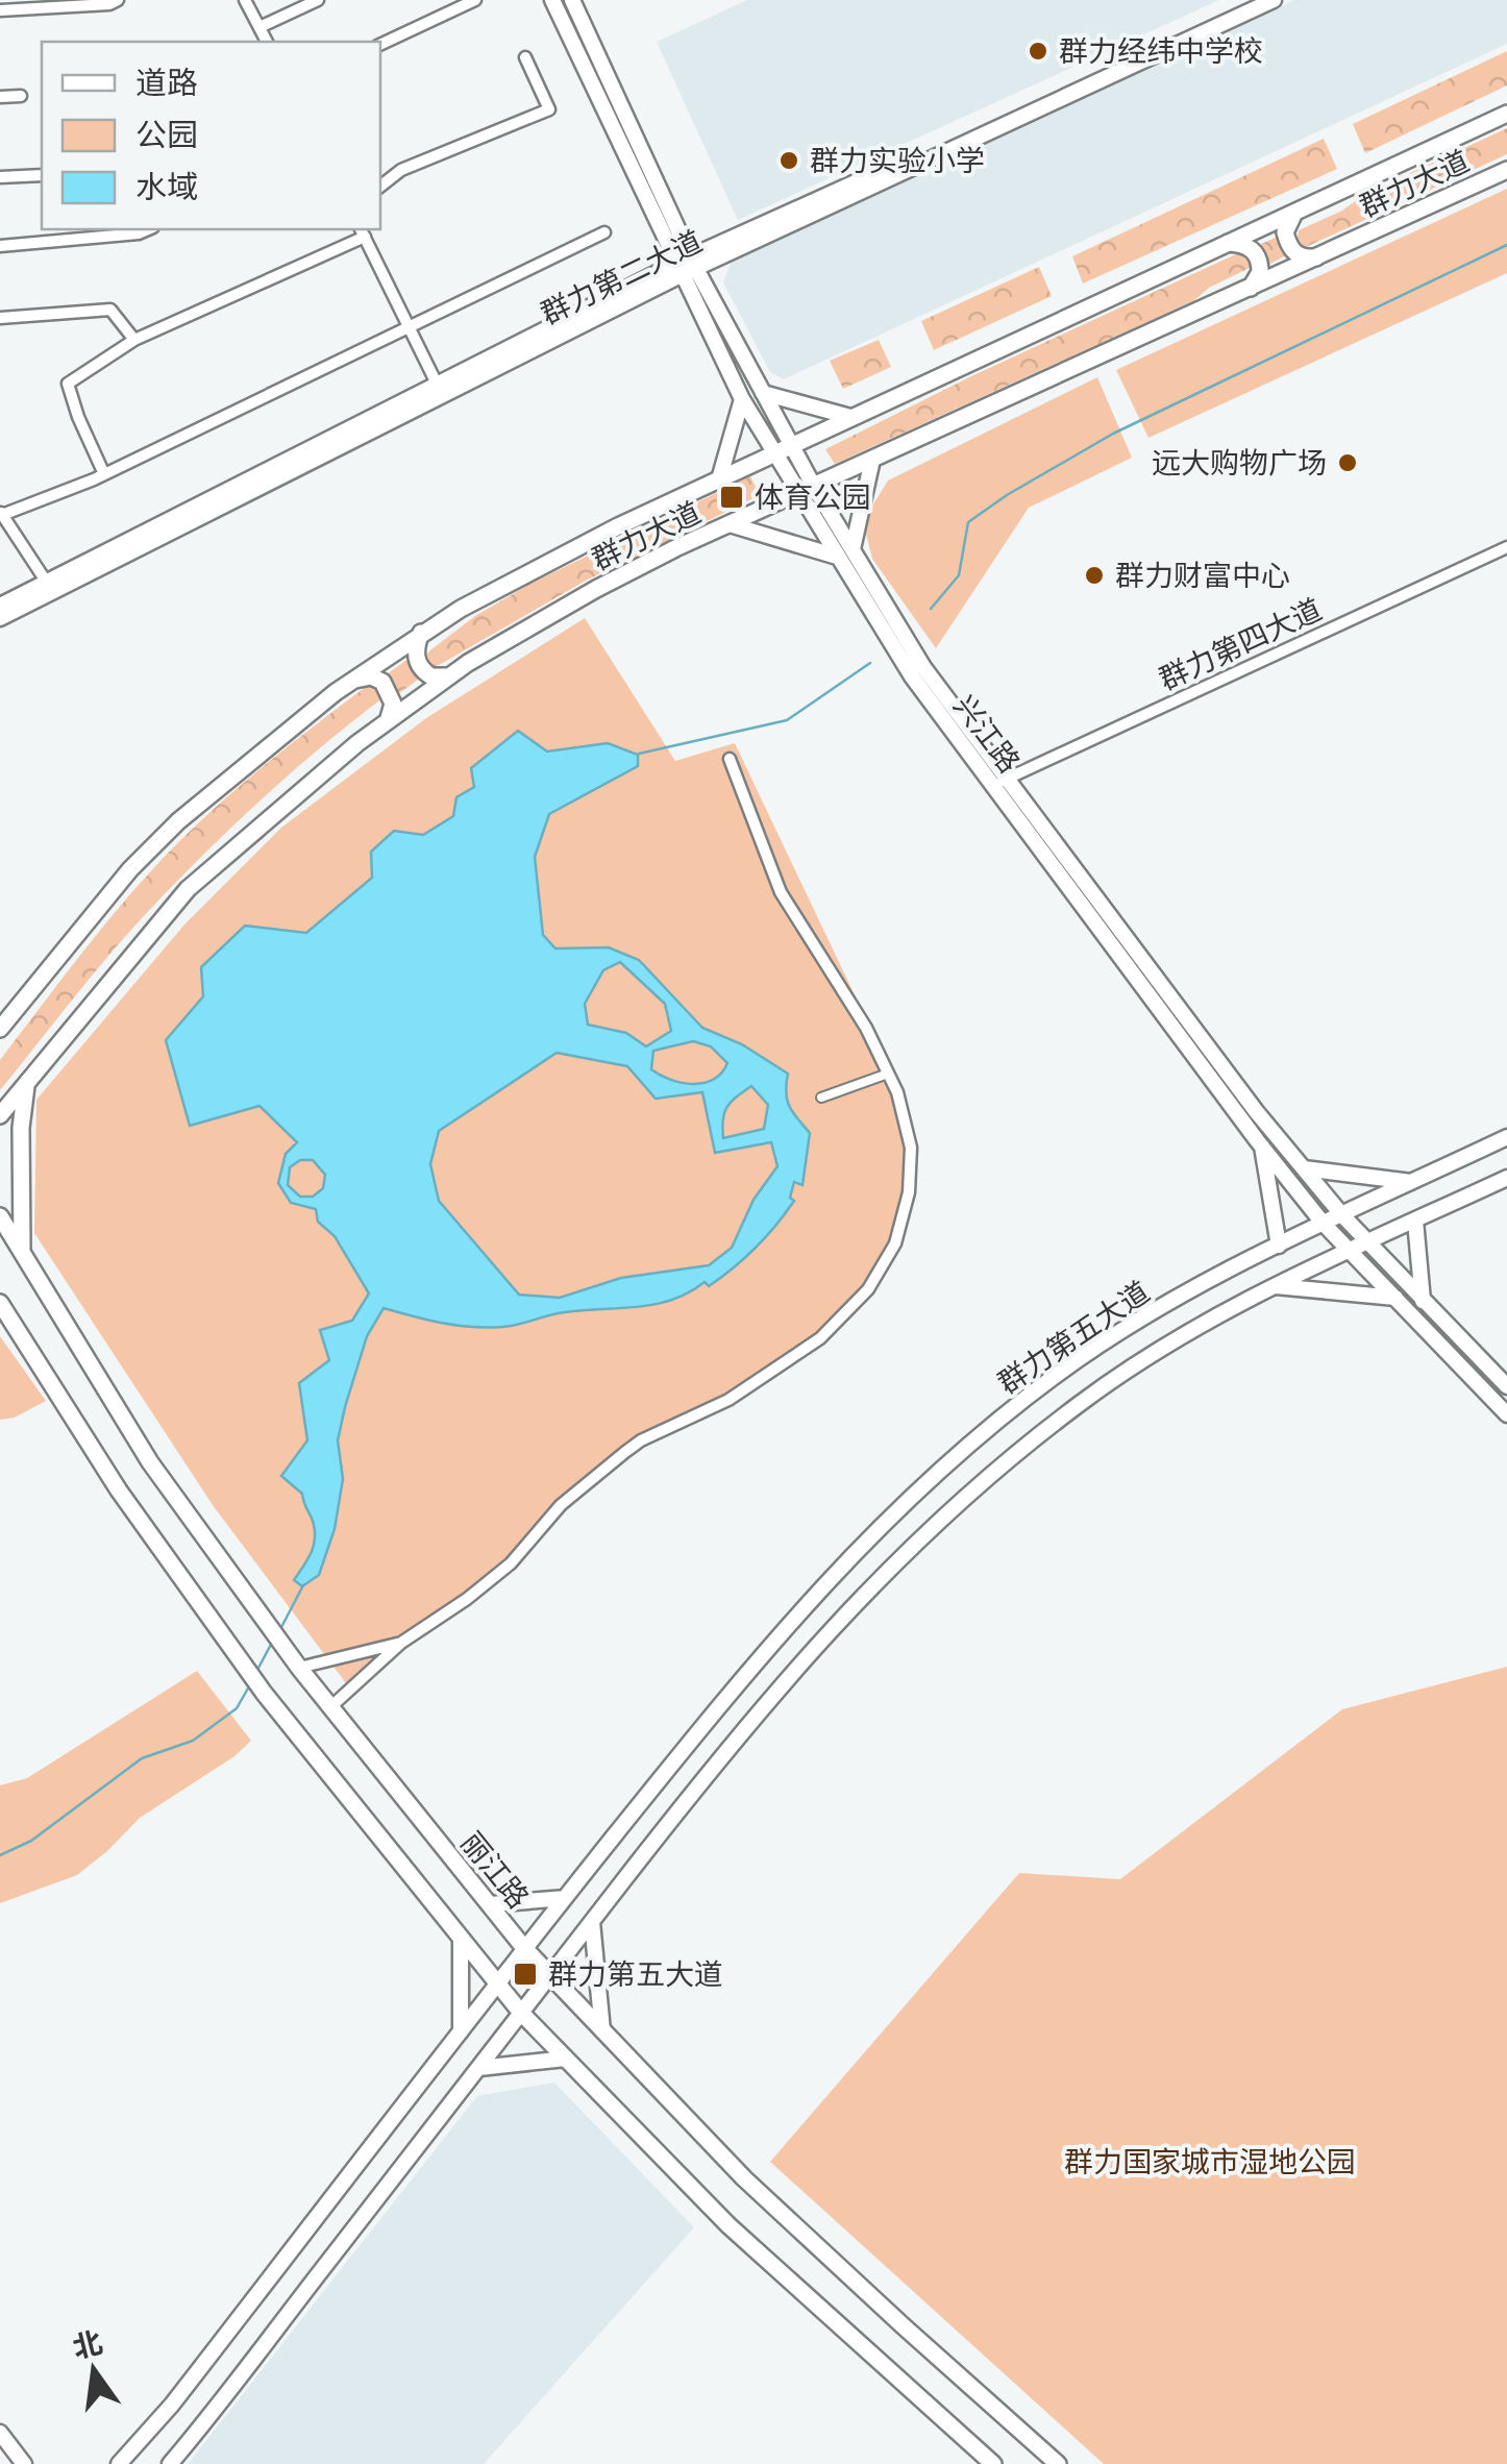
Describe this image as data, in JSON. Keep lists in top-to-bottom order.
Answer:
{
  "streets": {
    "main road": [
      "群力大道",
      "群力第二大道",
      "兴江路",
      "群力第五大道",
      "丽江路"
    ],
    "street": ["群力第四大道"]
  },
  "crossings": [
    ["群力大道", "兴江路"],
    ["群力第二大道", "兴江路"],
    ["群力第四大道", "兴江路"],
    ["兴江路", "群力第五大道"],
    ["群力第五大道", "丽江路"]
  ],
  "parks": ["群力国家城市湿地公园"],
  "places": {
    "other": [
      "群力经纬中学校",
      "群力实验小学",
      "远大购物广场",
      "群力财富中心"
    ],
    "transit": ["体育公园", "群力第五大道"]
  },
  "legend": ["道路", "公园", "水域"],
  "north": "top"
}
